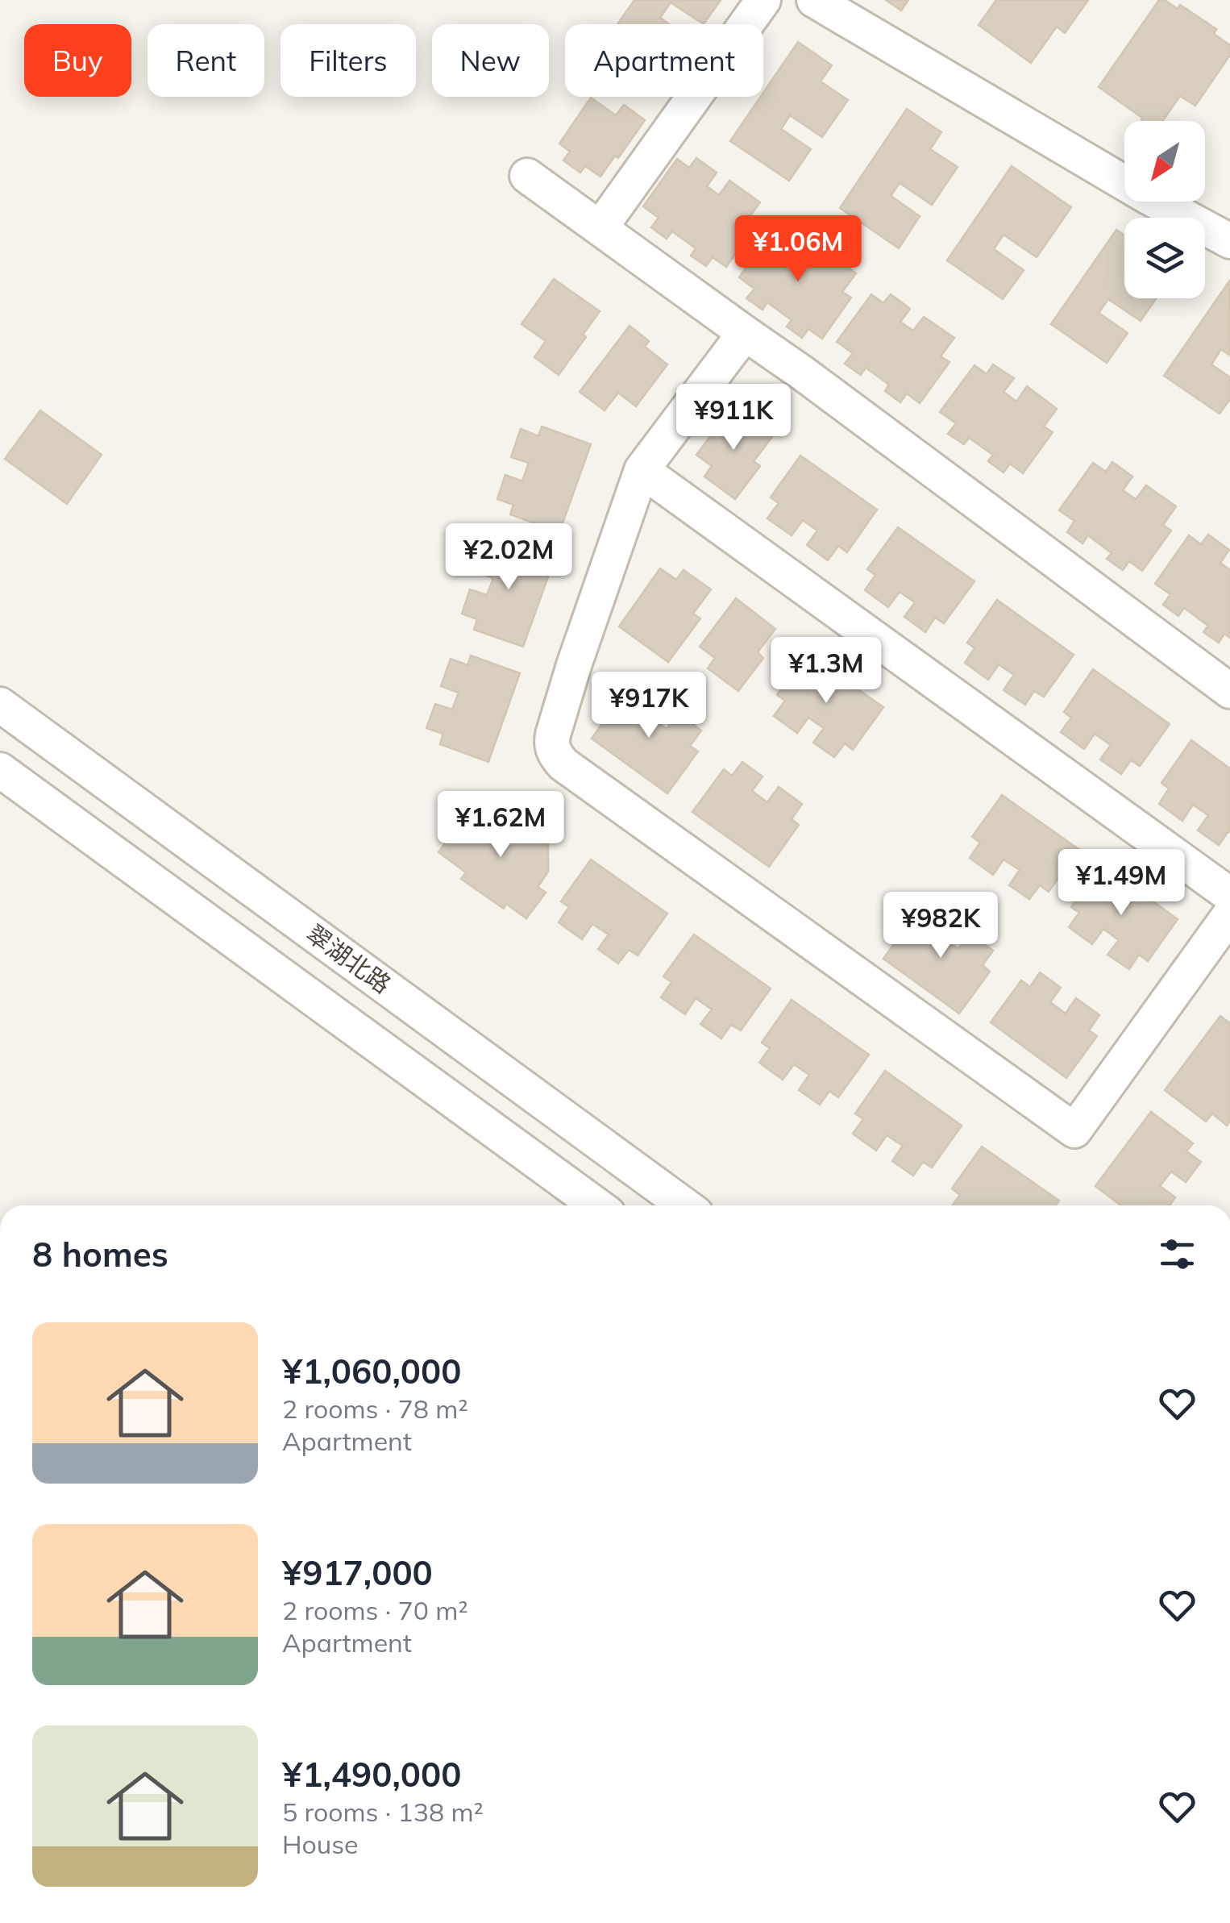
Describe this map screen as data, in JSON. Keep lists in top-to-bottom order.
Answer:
{
  "streets": {
    "street": ["翠湖北路"]
  },
  "north": "bottom left",
  "page": {
    "chip": [
      "Buy",
      "Rent",
      "Filters",
      "New",
      "Apartment"
    ],
    "price": [
      "¥1.06M",
      "¥911K",
      "¥2.02M",
      "¥1.3M",
      "¥917K",
      "¥1.62M",
      "¥1.49M",
      "¥982K"
    ],
    "heading": "8 homes",
    "list": [
      {
        "name": "¥1,060,000",
        "note": "2 rooms · 78 m² · Apartment"
      },
      {
        "name": "¥917,000",
        "note": "2 rooms · 70 m² · Apartment"
      },
      {
        "name": "¥1,490,000",
        "note": "5 rooms · 138 m² · House"
      }
    ]
  }
}
